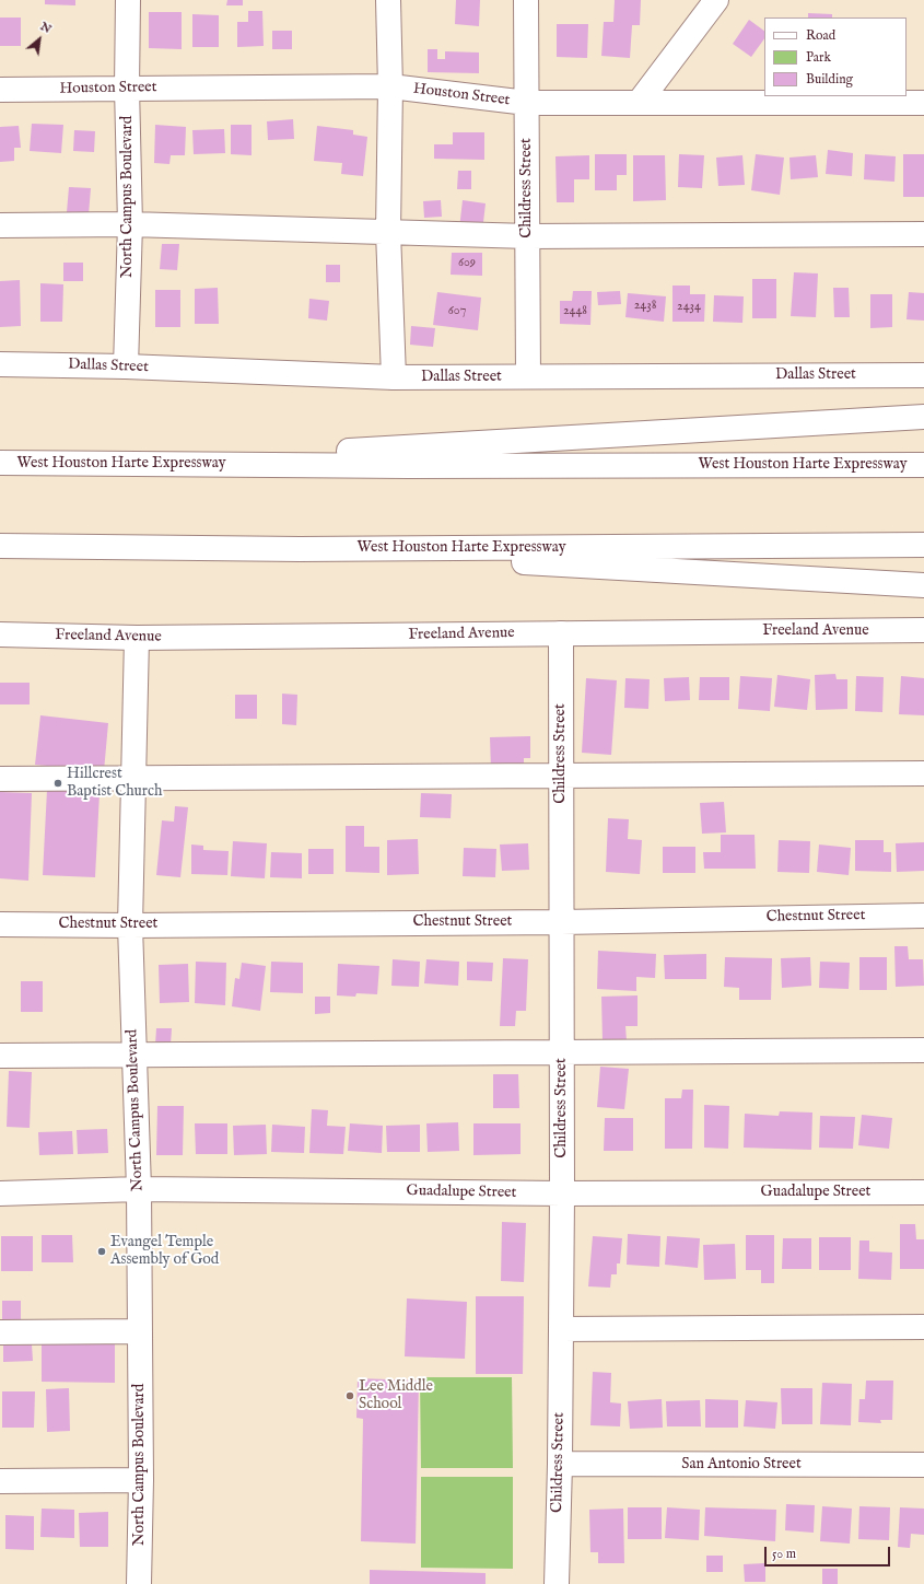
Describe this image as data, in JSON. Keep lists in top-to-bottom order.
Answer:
{
  "streets": {
    "main road": [
      "Houston Street",
      "Childress Street",
      "North Campus Boulevard",
      "Dallas Street",
      "West Houston Harte Expressway",
      "Freeland Avenue",
      "Chestnut Street",
      "Guadalupe Street",
      "San Antonio Street"
    ]
  },
  "crossings": [
    ["Houston Street", "Childress Street"],
    ["Houston Street", "North Campus Boulevard"],
    ["Childress Street", "Dallas Street"],
    ["Childress Street", "Freeland Avenue"],
    ["Childress Street", "Chestnut Street"],
    ["Childress Street", "Guadalupe Street"],
    ["Childress Street", "San Antonio Street"],
    ["North Campus Boulevard", "Dallas Street"],
    ["North Campus Boulevard", "Freeland Avenue"],
    ["North Campus Boulevard", "Chestnut Street"],
    ["North Campus Boulevard", "Guadalupe Street"]
  ],
  "places": ["Hillcrest Baptist Church", "Evangel Temple Assembly of God", "Lee Middle School"],
  "house_numbers": [
    "609",
    "2438",
    "2434",
    "607",
    "2448"
  ],
  "legend": ["Road", "Park", "Building"],
  "scale_bar": "50 m",
  "north": "top right"
}
